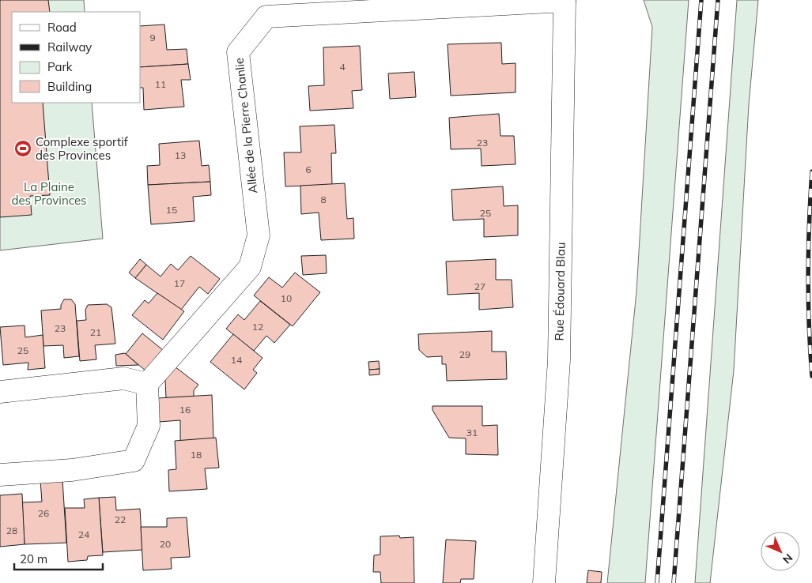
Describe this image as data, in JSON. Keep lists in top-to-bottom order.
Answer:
{
  "streets": {
    "street": ["Allée de la Pierre Chanlie", "Rue Édouard Blau"]
  },
  "crossings": [
    ["Allée de la Pierre Chanlie", "Rue Édouard Blau"]
  ],
  "parks": ["La Plaine des Provinces"],
  "places": {
    "sports": ["Complexe sportif des Provinces"]
  },
  "house_numbers": [
    "9",
    "4",
    "11",
    "23",
    "13",
    "6",
    "8",
    "15",
    "25",
    "17",
    "27",
    "10",
    "12",
    "23",
    "21",
    "25",
    "29",
    "14",
    "16",
    "31",
    "18",
    "26",
    "22",
    "28",
    "24",
    "20"
  ],
  "legend": [
    "Road",
    "Railway",
    "Park",
    "Building"
  ],
  "scale_bar": "20 m",
  "north": "bottom right"
}
